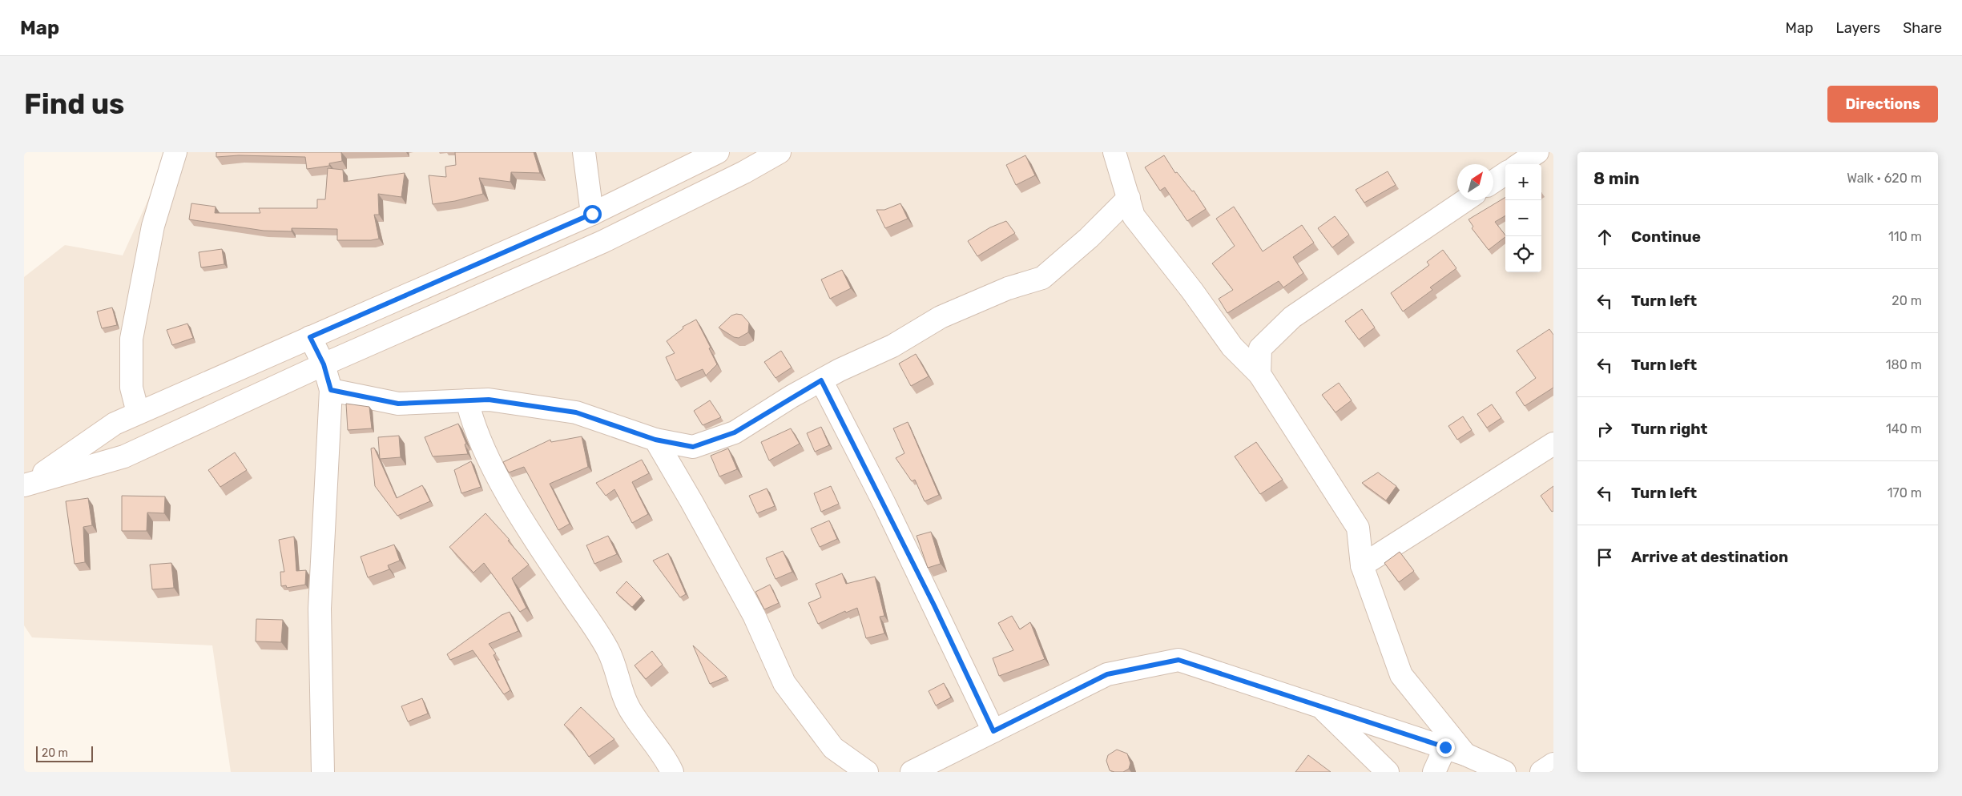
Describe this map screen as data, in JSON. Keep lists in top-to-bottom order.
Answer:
{
  "scale_bar": "20 m",
  "north": "top right",
  "page": {
    "header": "Map",
    "nav": ["Map", "Layers", "Share"],
    "buttons": "Directions",
    "title": "Find us",
    "heading": ["8 min", "Walk · 620 m"],
    "map_buttons": ["+", "−"],
    "list": [
      ["Continue", "110 m"],
      ["Turn left", "20 m"],
      ["Turn left", "180 m"],
      ["Turn right", "140 m"],
      ["Turn left", "170 m"],
      "Arrive at destination"
    ],
    "scale": "20 m"
  }
}
